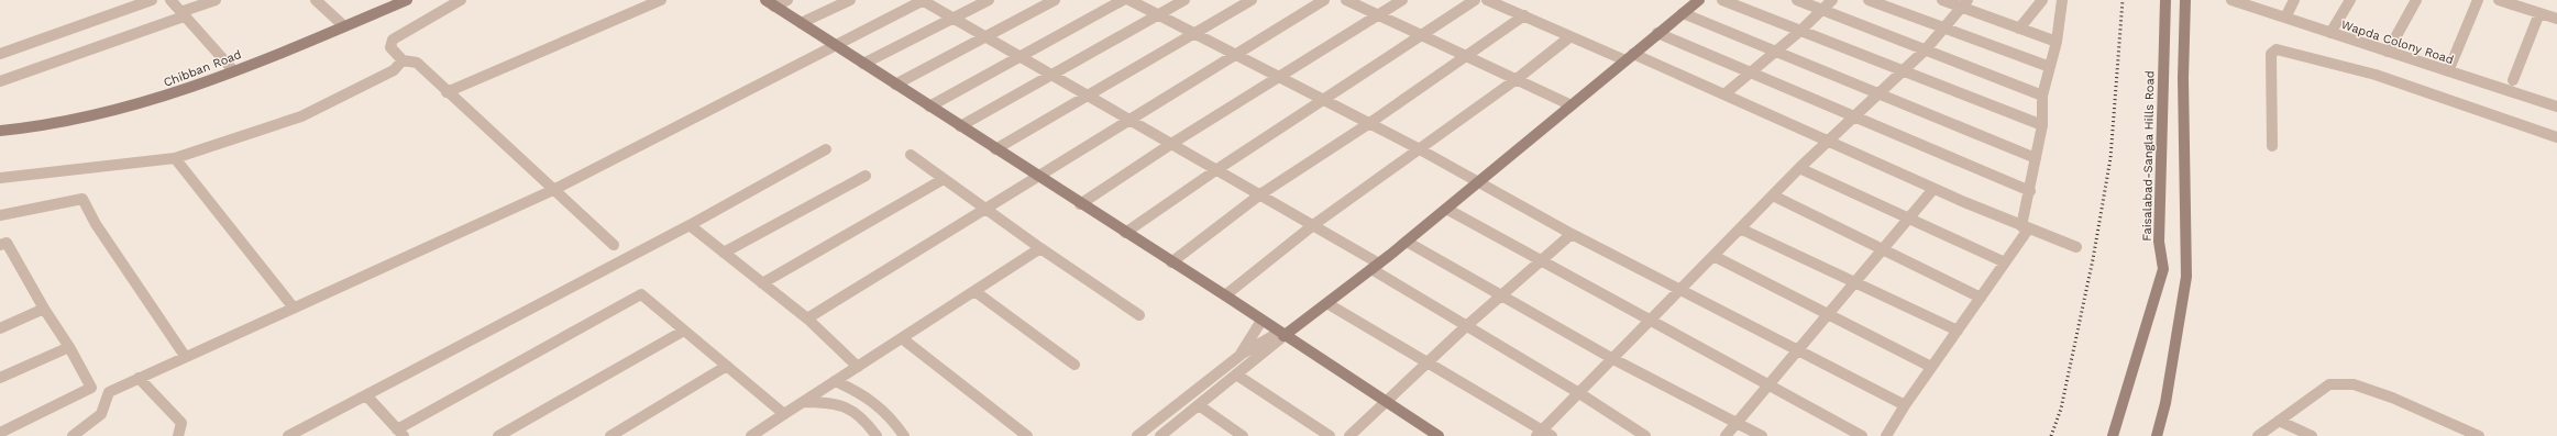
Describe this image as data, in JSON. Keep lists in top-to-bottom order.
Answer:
{
  "streets": {
    "street": ["Wapda Colony Road", "Chibban Road", "Faisalabad-Sangla Hills Road"]
  }
}
